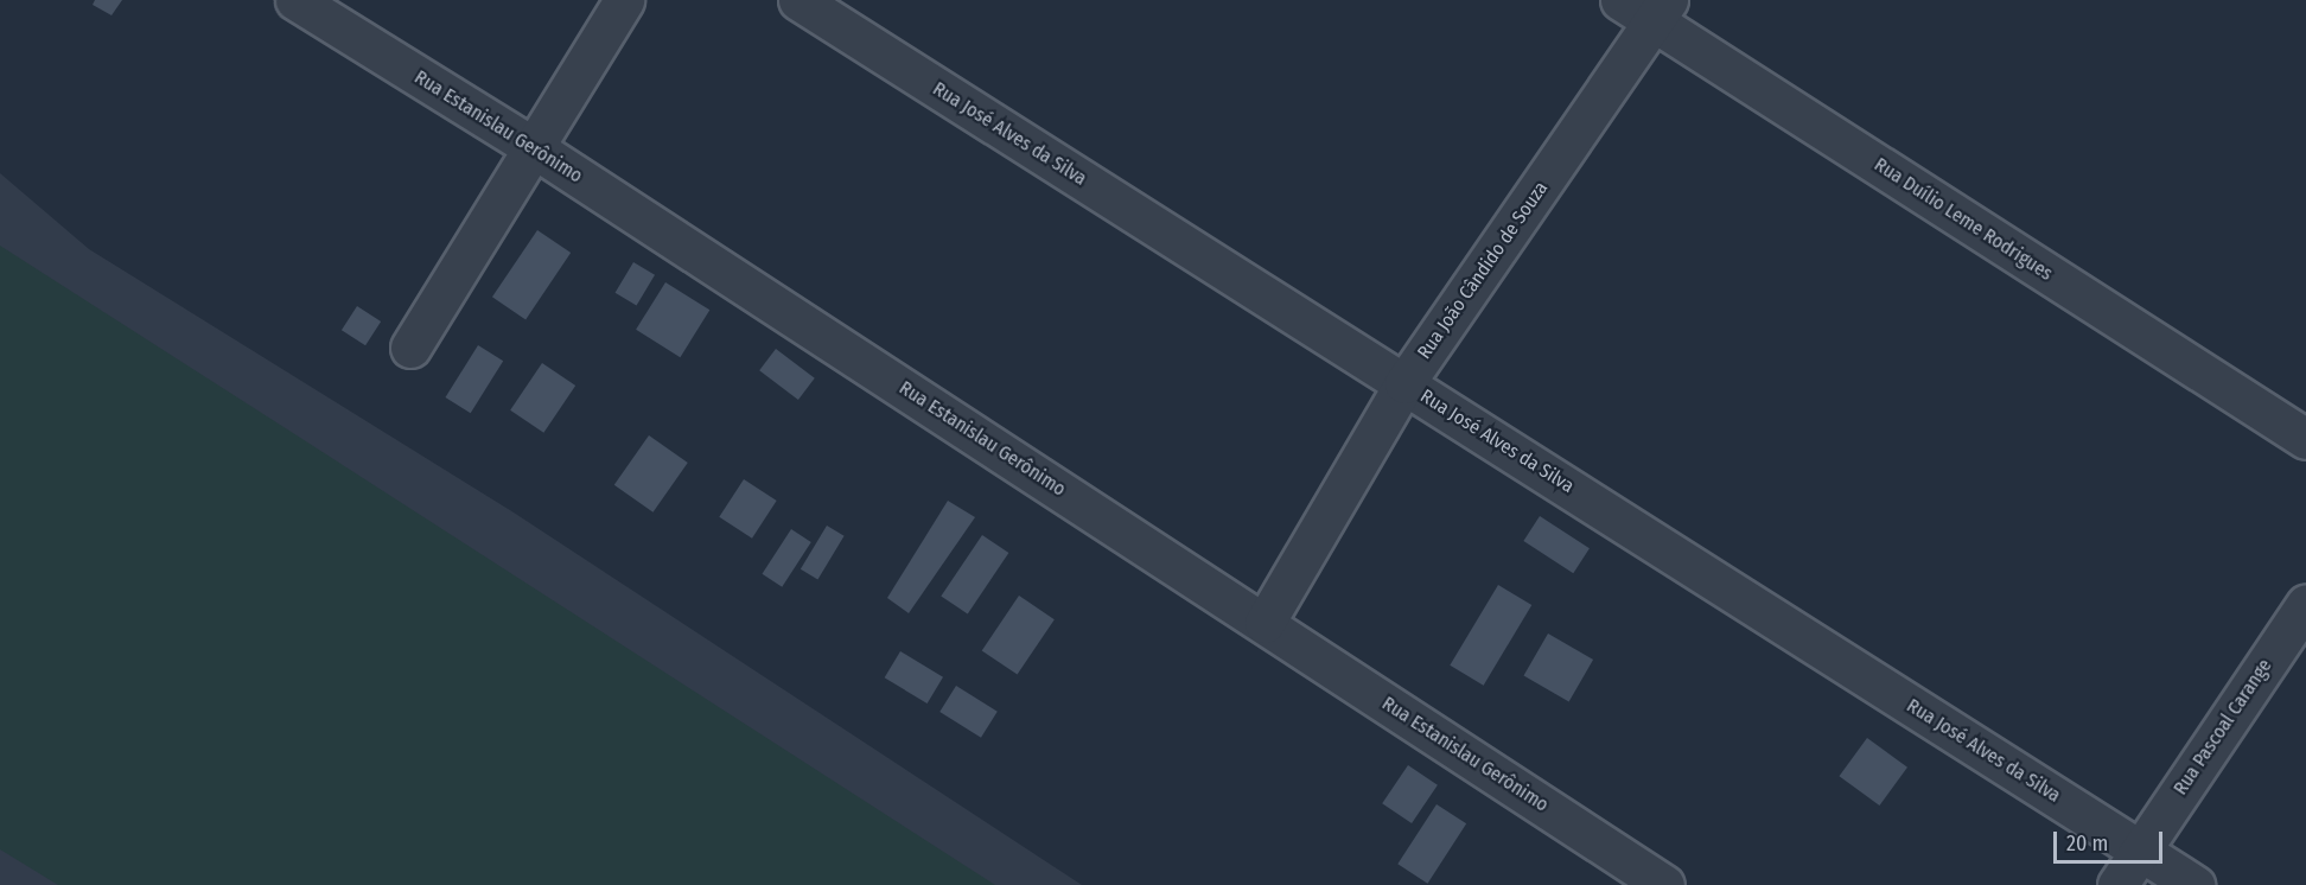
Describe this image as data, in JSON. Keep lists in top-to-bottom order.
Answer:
{
  "streets": {
    "street": [
      "Rua Estanislau Gerônimo",
      "Rua José Alves da Silva",
      "Rua Duílio Leme Rodrigues",
      "Rua João Cândido de Souza",
      "Rua Pascoal Carange"
    ]
  },
  "crossings": [
    ["Rua Estanislau Gerônimo", "Rua João Cândido de Souza"],
    ["Rua José Alves da Silva", "Rua João Cândido de Souza"],
    ["Rua José Alves da Silva", "Rua Pascoal Carange"],
    ["Rua Duílio Leme Rodrigues", "Rua João Cândido de Souza"]
  ],
  "scale_bar": "20 m"
}
